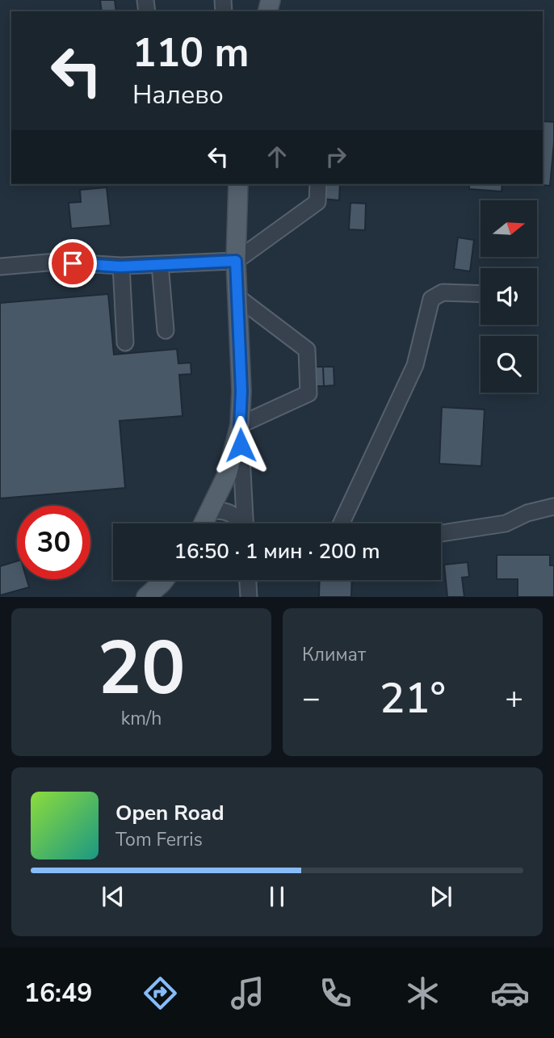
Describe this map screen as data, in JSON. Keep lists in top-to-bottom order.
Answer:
{
  "north": "right",
  "page": {
    "turn": ["110 m", "Налево"],
    "limit": "30",
    "trip": "16:50 · 1 мин · 200 m",
    "tile": [
      ["20", "km/h"],
      "Климат"
    ],
    "heat": ["−", "21°", "+"],
    "song": ["Open Road", "Tom Ferris"],
    "tabs": "16:49"
  }
}
